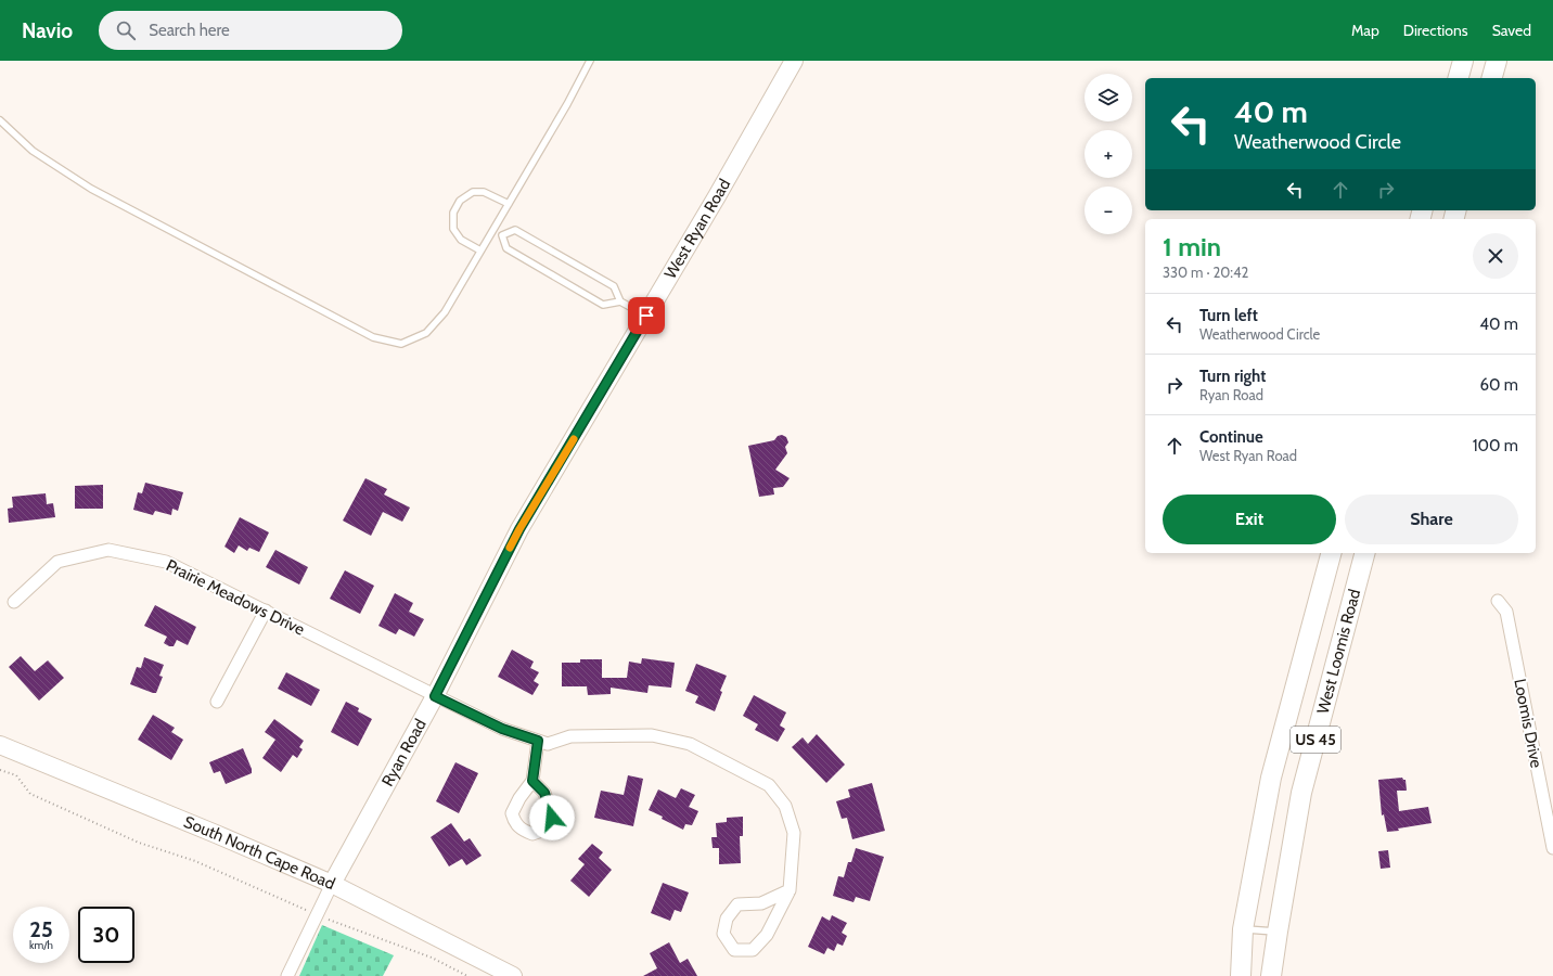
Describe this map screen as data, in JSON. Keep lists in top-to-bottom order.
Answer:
{
  "streets": {
    "main road": ["West Loomis Road", "US 45"],
    "street": [
      "West Ryan Road",
      "Prairie Meadows Drive",
      "Loomis Drive",
      "Ryan Road",
      "South North Cape Road"
    ]
  },
  "crossings": [
    ["West Ryan Road", "Ryan Road"],
    ["Prairie Meadows Drive", "Ryan Road"],
    ["West Loomis Road", "US 45"],
    ["Ryan Road", "South North Cape Road"]
  ],
  "page": {
    "header": "Navio",
    "search": "Search here",
    "nav": ["Map", "Directions", "Saved"],
    "map_buttons": ["+", "−"],
    "turn": ["40 m", "Weatherwood Circle"],
    "heading": ["1 min", "330 m · 20:42"],
    "list": [
      {
        "name": "Turn left",
        "note": "Weatherwood Circle",
        "value": "40 m"
      },
      {
        "name": "Turn right",
        "note": "Ryan Road",
        "value": "60 m"
      },
      {
        "name": "Continue",
        "note": "West Ryan Road",
        "value": "100 m"
      }
    ],
    "buttons": ["Exit", "Share"],
    "speed": "25 km/h",
    "limit": "30"
  }
}
